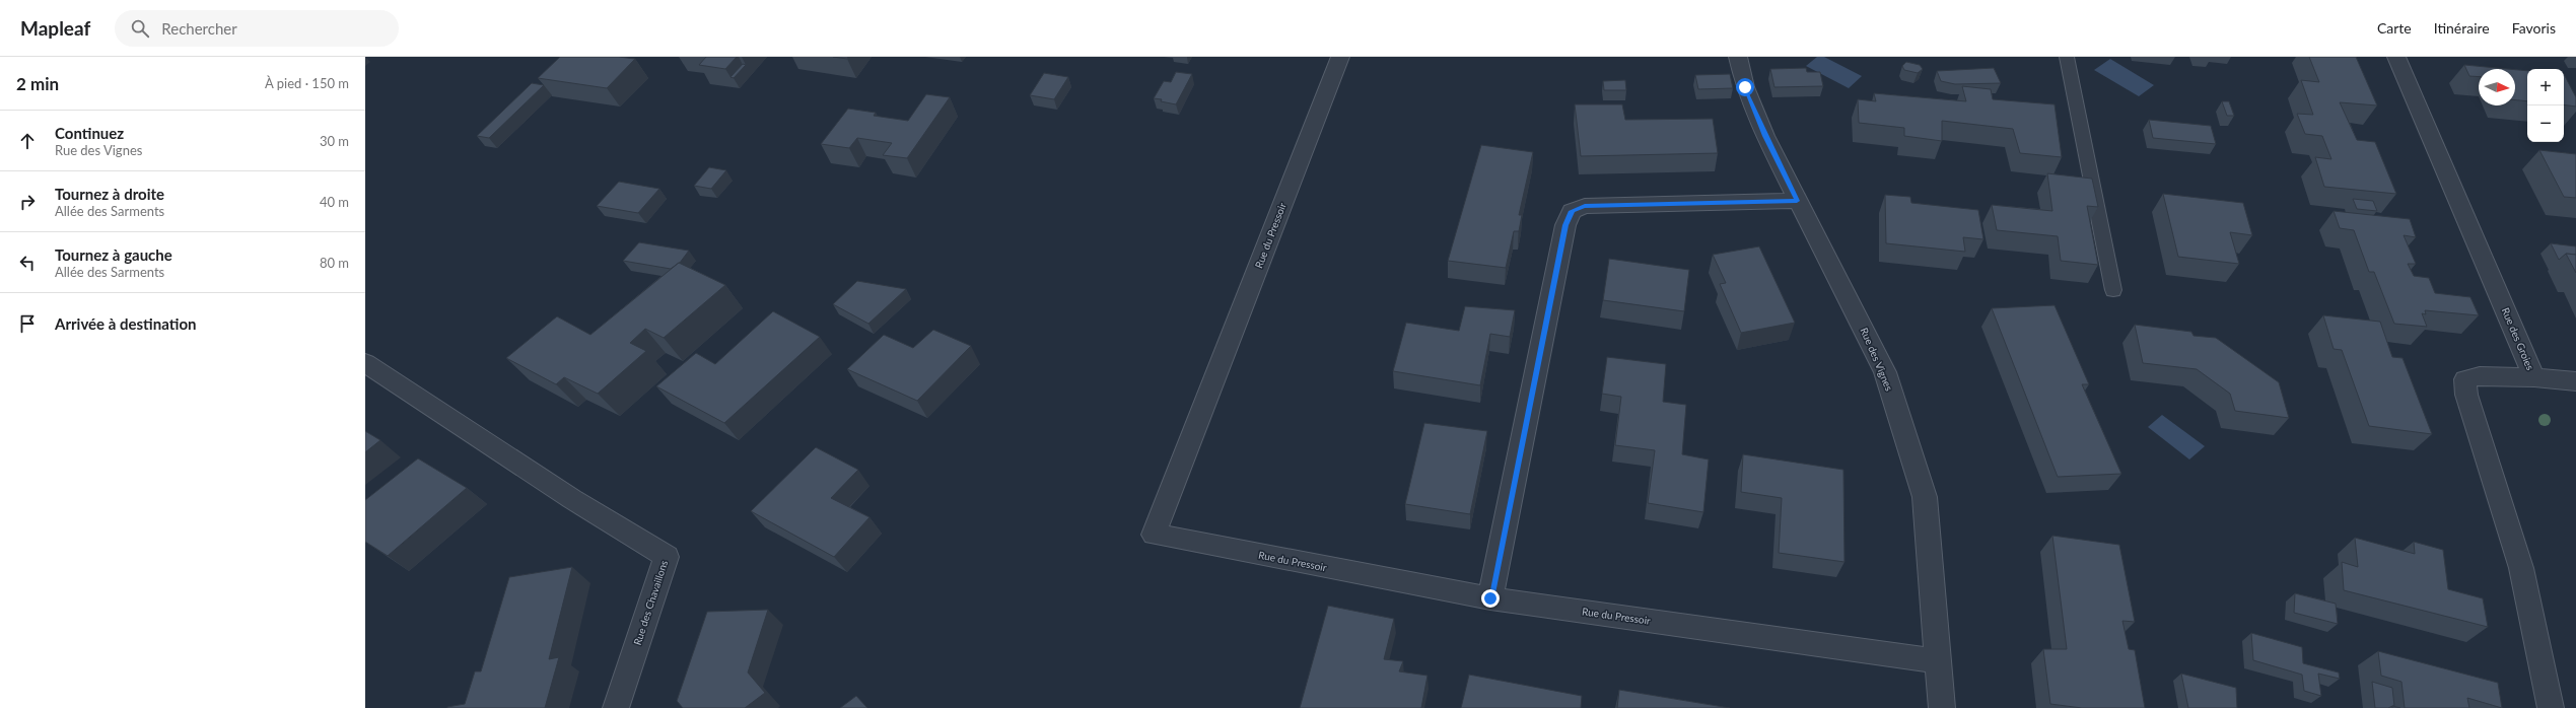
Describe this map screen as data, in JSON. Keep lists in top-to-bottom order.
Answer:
{
  "streets": {
    "street": [
      "Rue du Pressoir",
      "Rue des Groies",
      "Rue des Vignes",
      "Rue des Chavaillons"
    ]
  },
  "crossings": [
    ["Rue du Pressoir", "Rue des Vignes"]
  ],
  "north": "right",
  "page": {
    "header": "Mapleaf",
    "search": "Rechercher",
    "nav": ["Carte", "Itinéraire", "Favoris"],
    "heading": ["2 min", "À pied · 150 m"],
    "map_buttons": ["+", "−"],
    "list": [
      ["Continuez", "Rue des Vignes", "30 m"],
      ["Tournez à droite", "Allée des Sarments", "40 m"],
      ["Tournez à gauche", "Allée des Sarments", "80 m"],
      "Arrivée à destination"
    ]
  }
}
